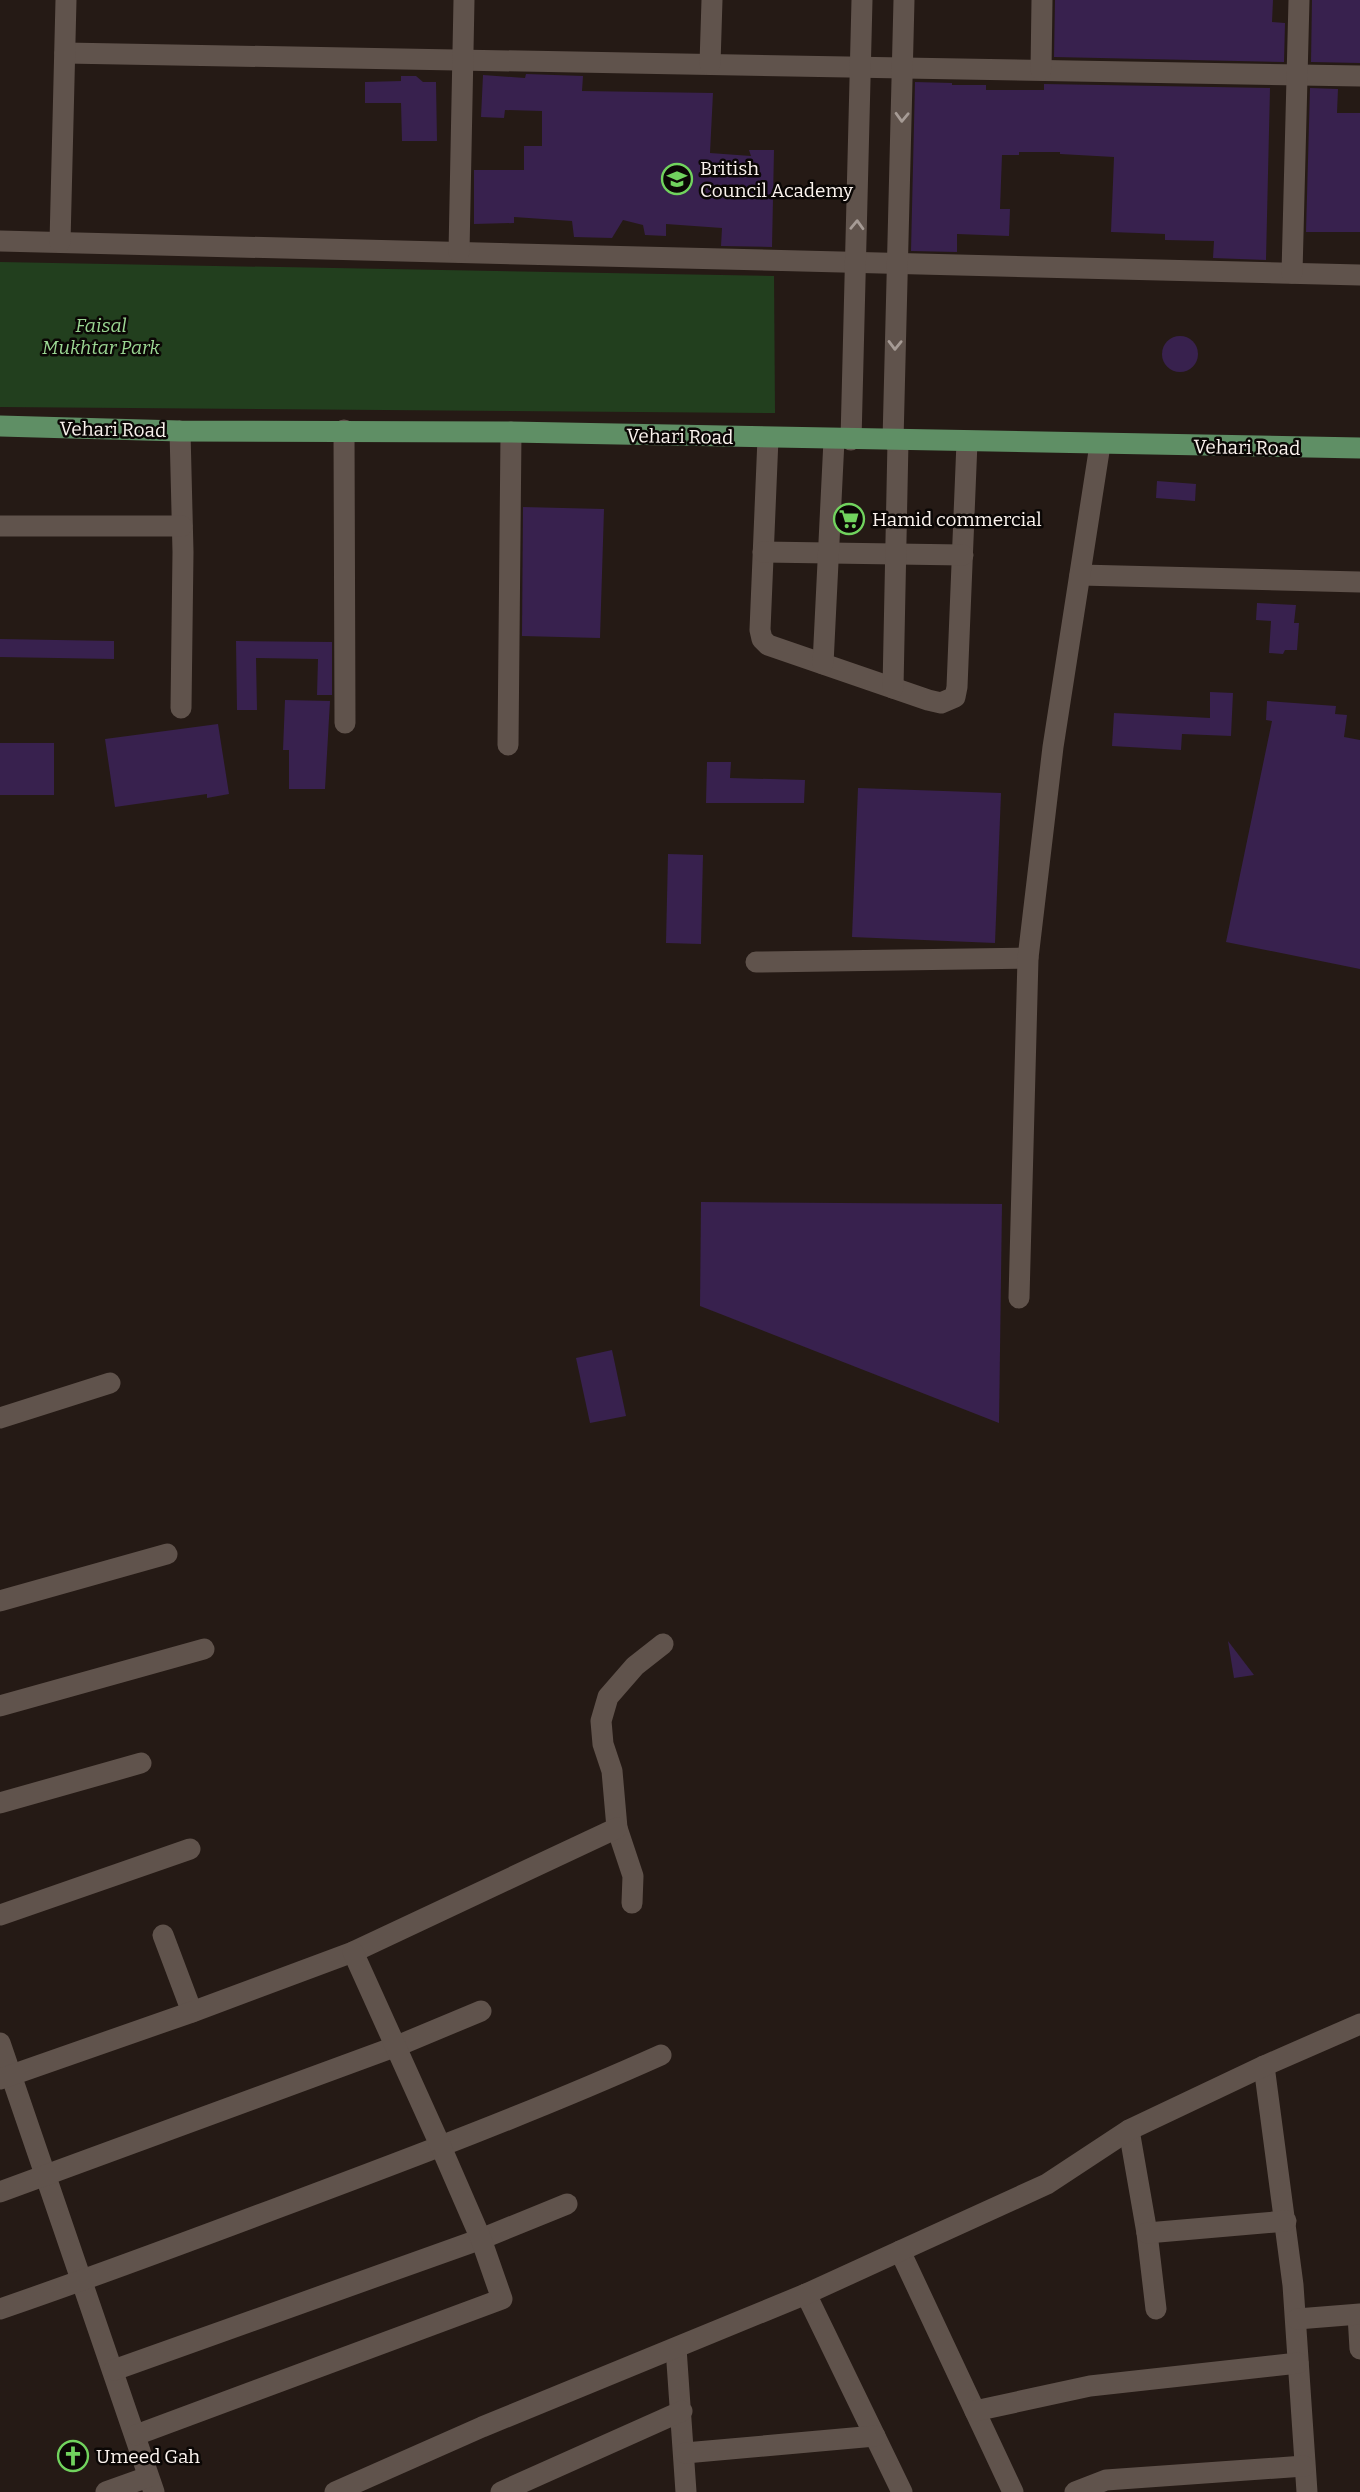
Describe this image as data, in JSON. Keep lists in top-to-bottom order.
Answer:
{
  "streets": {
    "main road": ["Vehari Road"]
  },
  "parks": ["Faisal Mukhtar Park"],
  "places": {
    "school or university": ["British Council Academy"],
    "supermarket": ["Hamid commercial"],
    "church": ["Umeed Gah"]
  }
}
